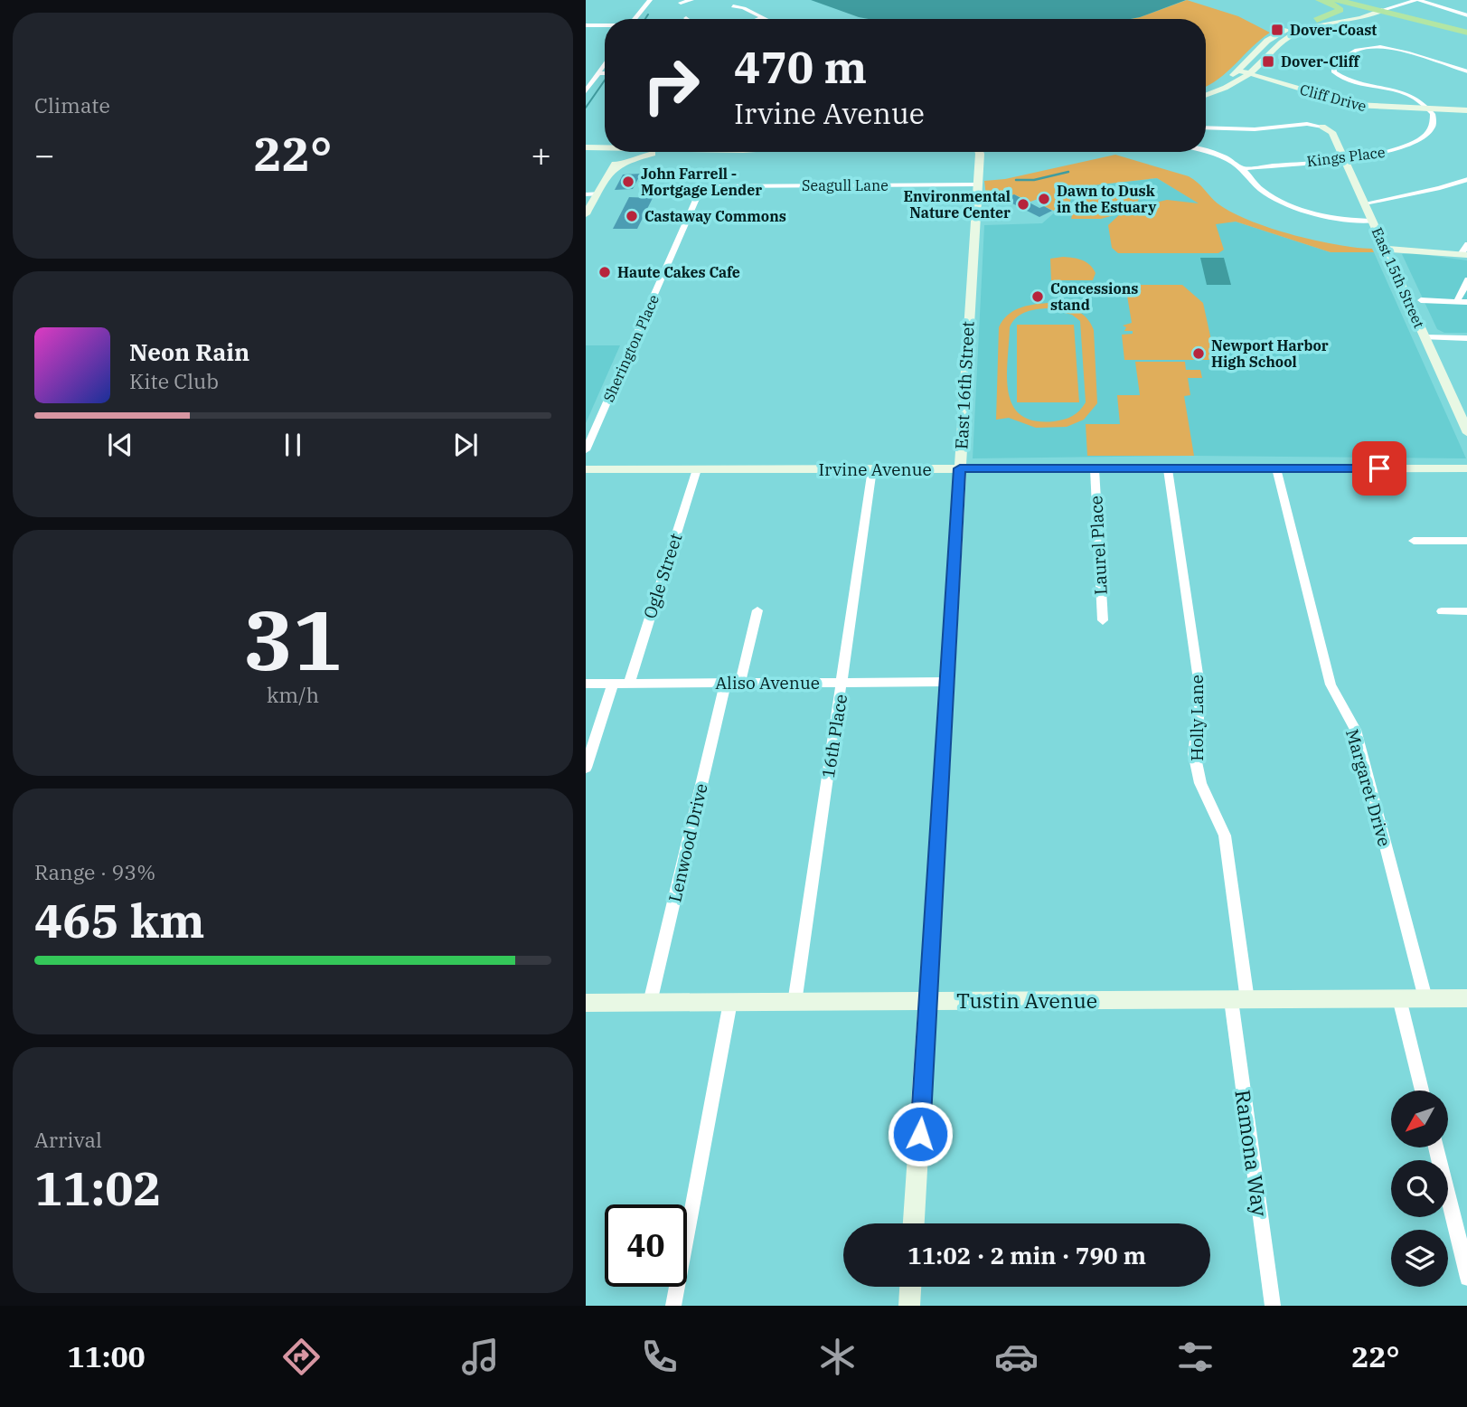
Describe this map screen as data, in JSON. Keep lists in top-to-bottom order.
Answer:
{
  "streets": {
    "street": [
      "Cliff Drive",
      "Kings Place",
      "Seagull Lane",
      "East 15th Street",
      "Sherington Place",
      "East 16th Street",
      "Irvine Avenue",
      "Laurel Place",
      "Ogle Street",
      "Aliso Avenue",
      "Holly Lane",
      "16th Place",
      "Margaret Drive",
      "Lenwood Drive",
      "Tustin Avenue",
      "Ramona Way"
    ]
  },
  "crossings": [
    ["Cliff Drive", "Kings Place"],
    ["Kings Place", "East 15th Street"],
    ["Seagull Lane", "Sherington Place"],
    ["Seagull Lane", "East 16th Street"],
    ["East 16th Street", "Irvine Avenue"],
    ["East 16th Street", "Aliso Avenue"],
    ["East 16th Street", "Tustin Avenue"],
    ["Irvine Avenue", "Laurel Place"],
    ["Irvine Avenue", "Ogle Street"],
    ["Irvine Avenue", "Holly Lane"],
    ["Irvine Avenue", "16th Place"],
    ["Irvine Avenue", "Margaret Drive"],
    ["Ogle Street", "Aliso Avenue"],
    ["Aliso Avenue", "16th Place"],
    ["Aliso Avenue", "Lenwood Drive"],
    ["Holly Lane", "Tustin Avenue"],
    ["Holly Lane", "Ramona Way"],
    ["16th Place", "Tustin Avenue"],
    ["Margaret Drive", "Tustin Avenue"],
    ["Lenwood Drive", "Tustin Avenue"],
    ["Tustin Avenue", "Ramona Way"]
  ],
  "places": {
    "transit": ["Dover-Coast", "Dover-Cliff"],
    "other": [
      "John Farrell - Mortgage Lender",
      "Dawn to Dusk in the Estuary",
      "Environmental Nature Center",
      "Castaway Commons",
      "Haute Cakes Cafe",
      "Concessions stand",
      "Newport Harbor High School"
    ]
  },
  "north": "bottom left",
  "page": {
    "tile": [
      "Climate",
      ["31", "km/h"],
      ["Range · 93%", "465 km"],
      ["Arrival", "11:02"]
    ],
    "turn": ["470 m", "Irvine Avenue"],
    "heat": ["−", "22°", "+"],
    "song": ["Neon Rain", "Kite Club"],
    "limit": "40",
    "trip": "11:02 · 2 min · 790 m",
    "tabs": ["11:00", "22°"]
  }
}
